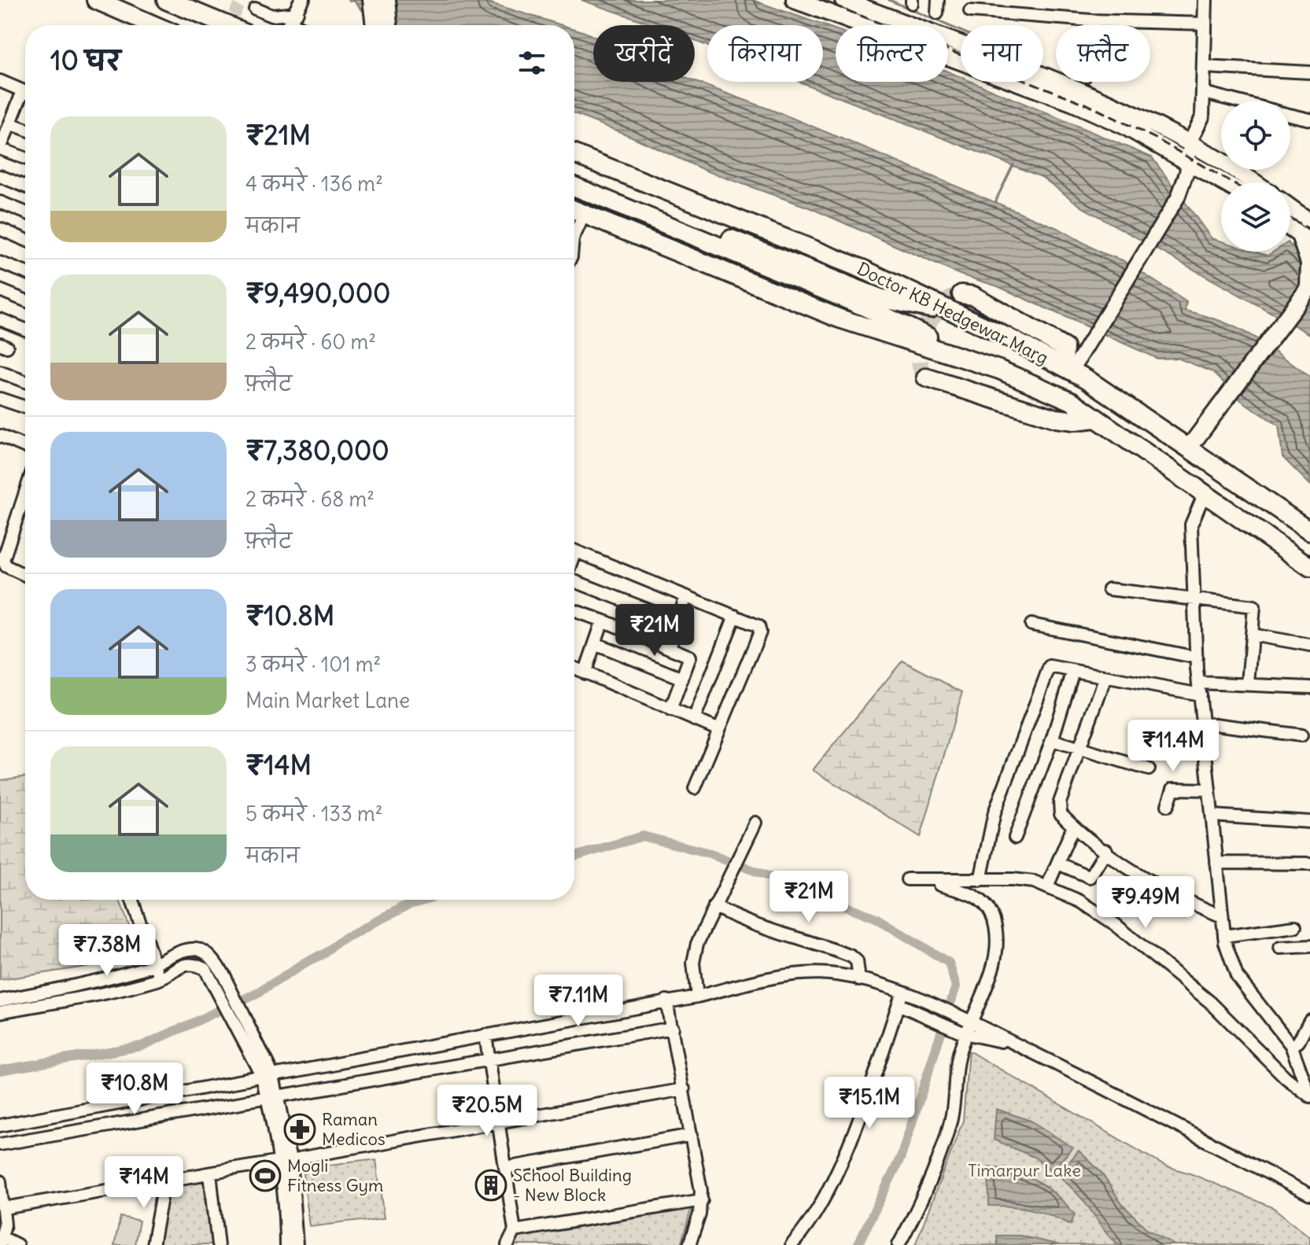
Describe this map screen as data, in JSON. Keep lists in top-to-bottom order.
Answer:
{
  "streets": {
    "highway": ["Doctor KB Hedgewar Marg"]
  },
  "parks": ["Timarpur Lake"],
  "places": {
    "pharmacy": ["Raman Medicos"],
    "sports": ["Mogli Fitness Gym"],
    "building": ["School Building - New Block"]
  },
  "page": {
    "chip": [
      "खरीदें",
      "किराया",
      "फ़िल्टर",
      "नया",
      "फ़्लैट"
    ],
    "heading": "10 घर",
    "list": [
      {
        "name": "₹21M",
        "note": "4 कमरे · 136 m² · मकान"
      },
      {
        "name": "₹9,490,000",
        "note": "2 कमरे · 60 m² · फ़्लैट"
      },
      {
        "name": "₹7,380,000",
        "note": "2 कमरे · 68 m² · फ़्लैट"
      },
      {
        "name": "₹10.8M",
        "note": "3 कमरे · 101 m² · Main Market Lane"
      },
      {
        "name": "₹14M",
        "note": "5 कमरे · 133 m² · मकान"
      }
    ],
    "price": [
      "₹21M",
      "₹11.4M",
      "₹21M",
      "₹9.49M",
      "₹7.38M",
      "₹7.11M",
      "₹10.8M",
      "₹15.1M",
      "₹20.5M",
      "₹14M"
    ]
  }
}
